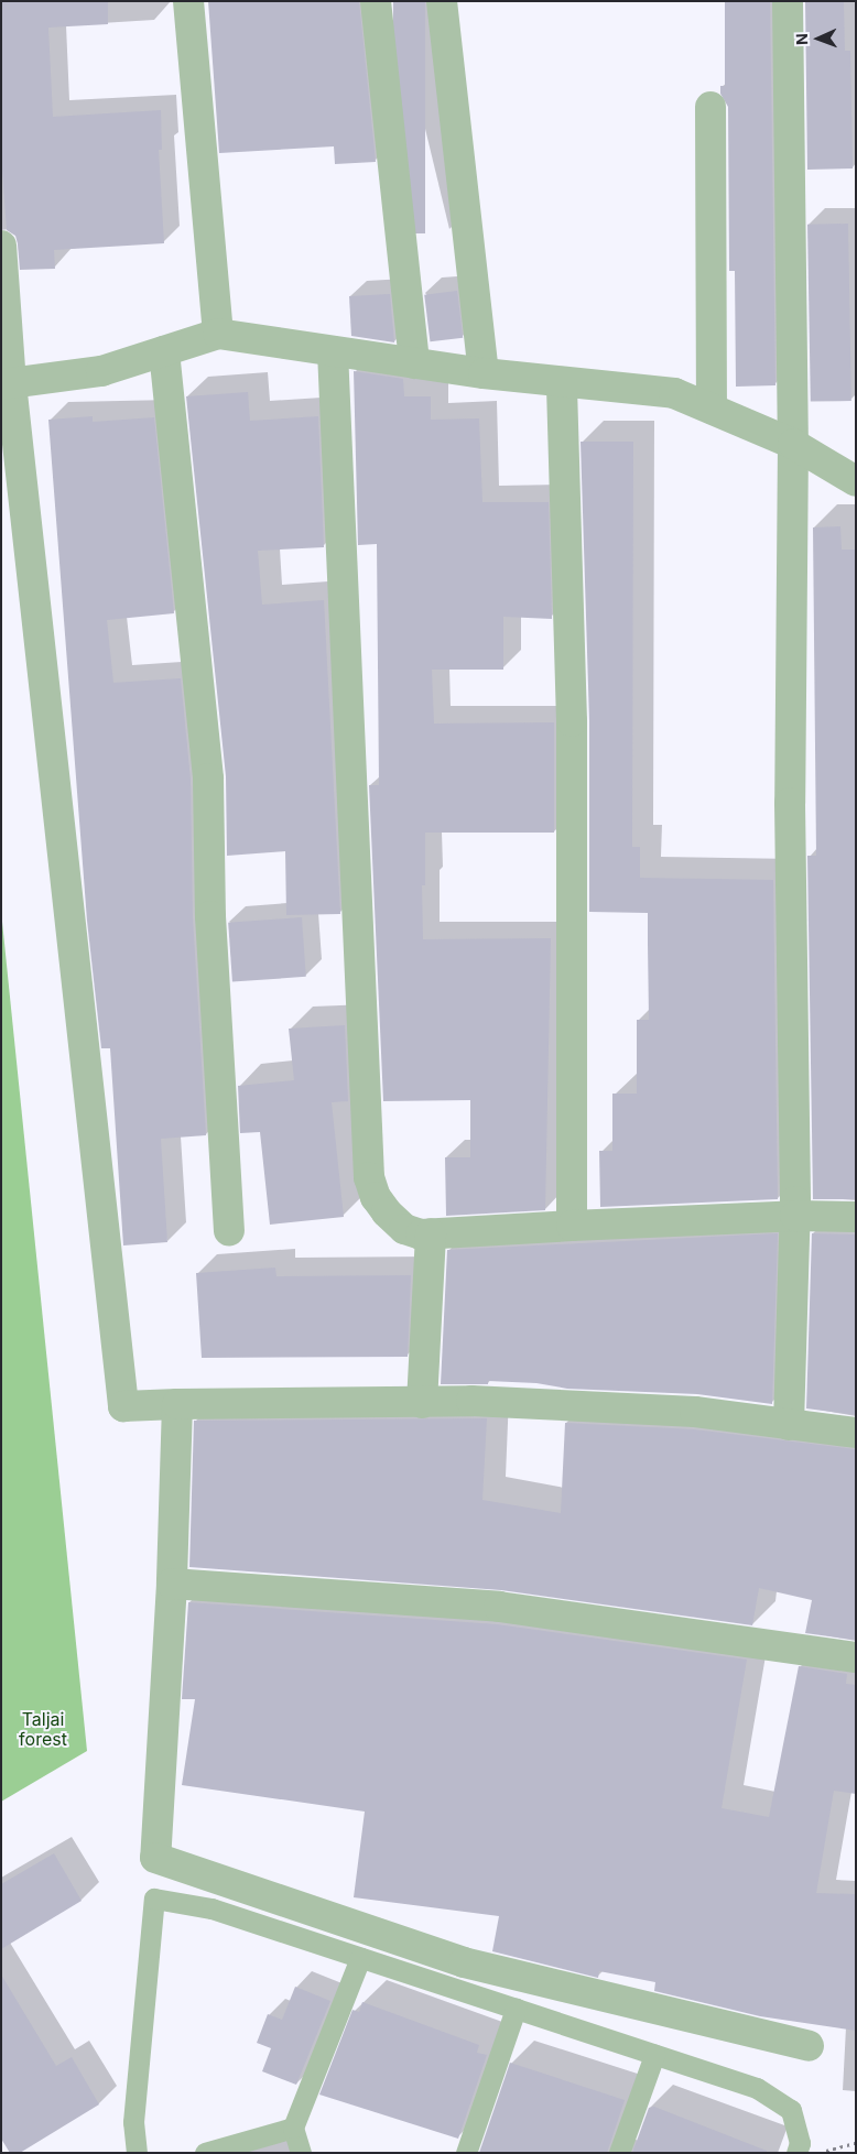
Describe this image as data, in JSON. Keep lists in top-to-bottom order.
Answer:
{
  "parks": ["Taljai forest"],
  "north": "left"
}
